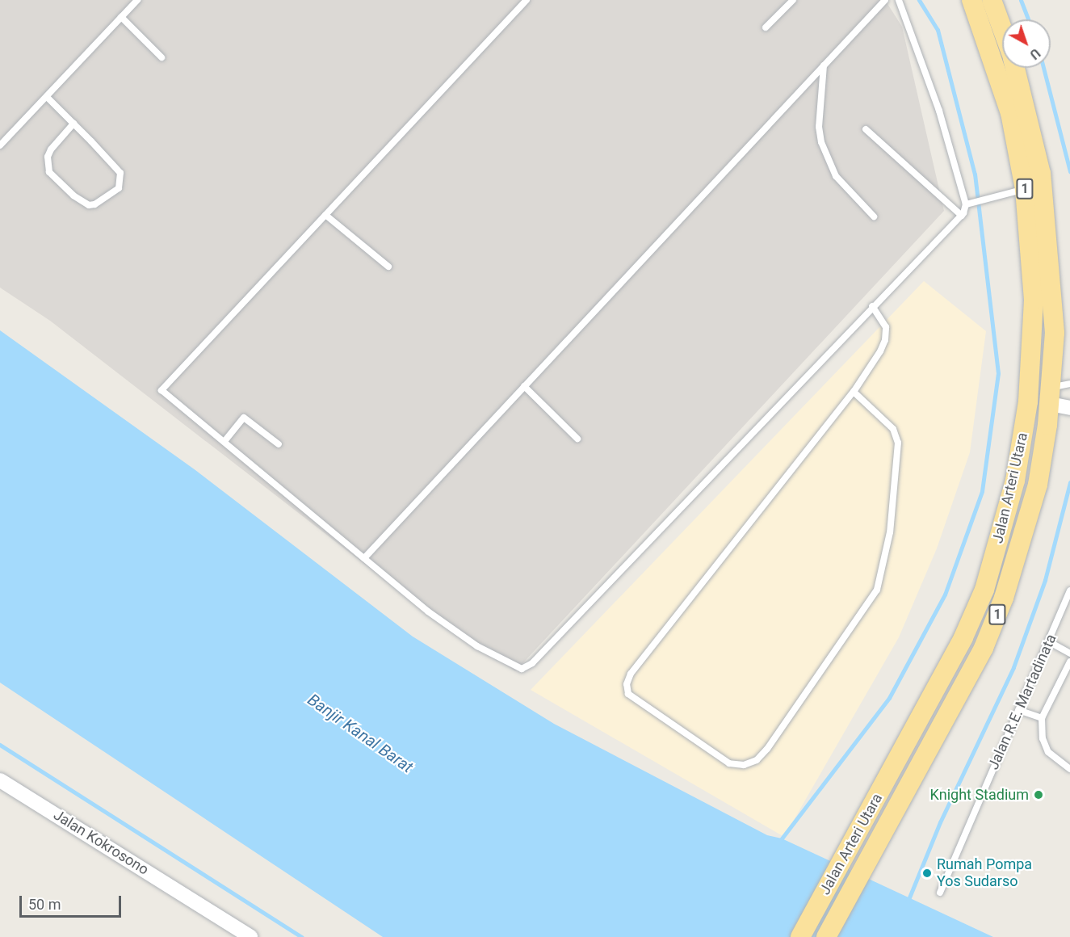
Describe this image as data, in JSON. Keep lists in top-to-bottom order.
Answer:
{
  "streets": {
    "highway": ["1", "Jalan Arteri Utara"],
    "street": ["Jalan Kokrosono"],
    "lane": ["Jalan R.E. Martadinata"]
  },
  "water": ["Banjir Kanal Barat"],
  "places": ["Knight Stadium", "Rumah Pompa Yos Sudarso"],
  "scale_bar": "50 m",
  "north": "bottom right"
}
